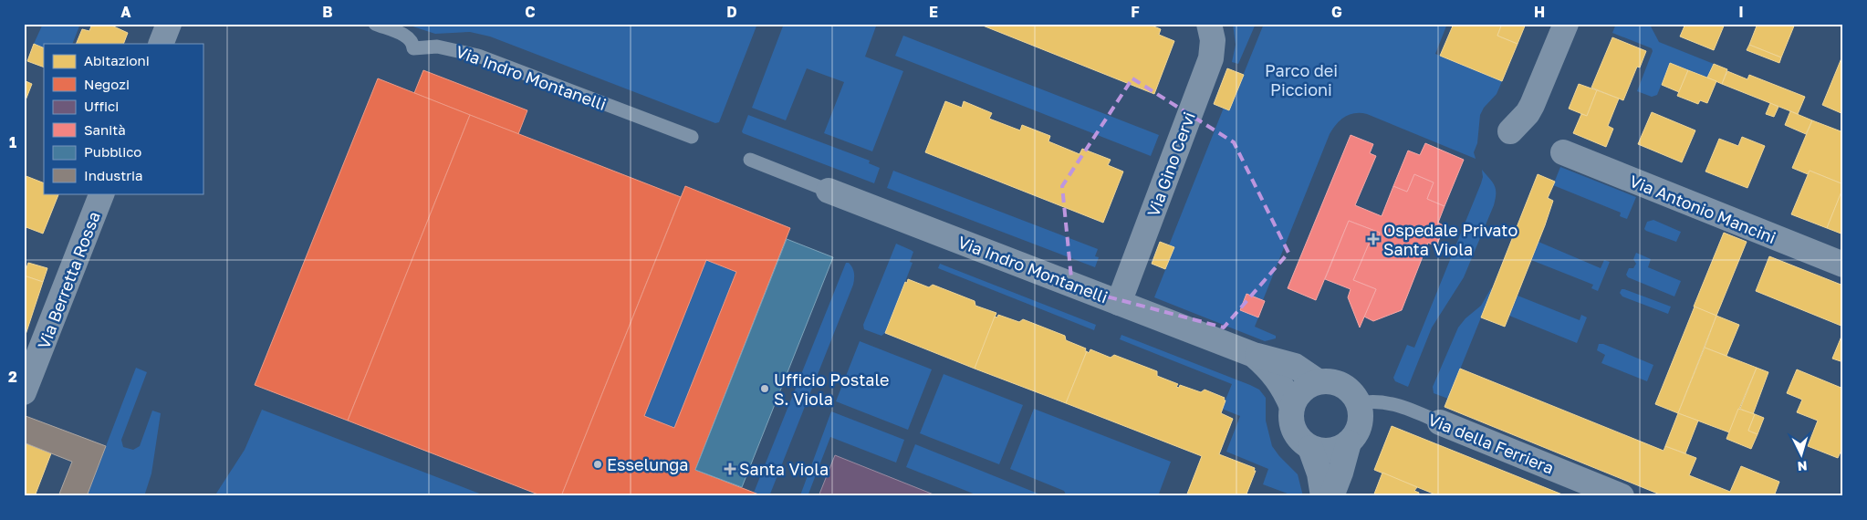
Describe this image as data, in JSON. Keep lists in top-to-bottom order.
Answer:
{
  "streets": {
    "street": [
      "Via Indro Montanelli",
      "Via Gino Cervi",
      "Via Antonio Mancini",
      "Via Berretta Rossa",
      "Via della Ferriera"
    ]
  },
  "crossings": [
    ["Via Indro Montanelli", "Via Gino Cervi"],
    ["Via Indro Montanelli", "Via della Ferriera"]
  ],
  "parks": ["Parco dei Piccioni"],
  "places": {
    "health": ["Ospedale Privato Santa Viola", "Santa Viola"],
    "other": ["Ufficio Postale S. Viola", "Esselunga"]
  },
  "legend": [
    "Abitazioni",
    "Negozi",
    "Uffici",
    "Sanità",
    "Pubblico",
    "Industria"
  ],
  "north": "bottom",
  "grid": {
    "columns": [
      "A",
      "B",
      "C",
      "D",
      "E",
      "F",
      "G",
      "H",
      "I"
    ],
    "rows": ["1", "2"]
  }
}
